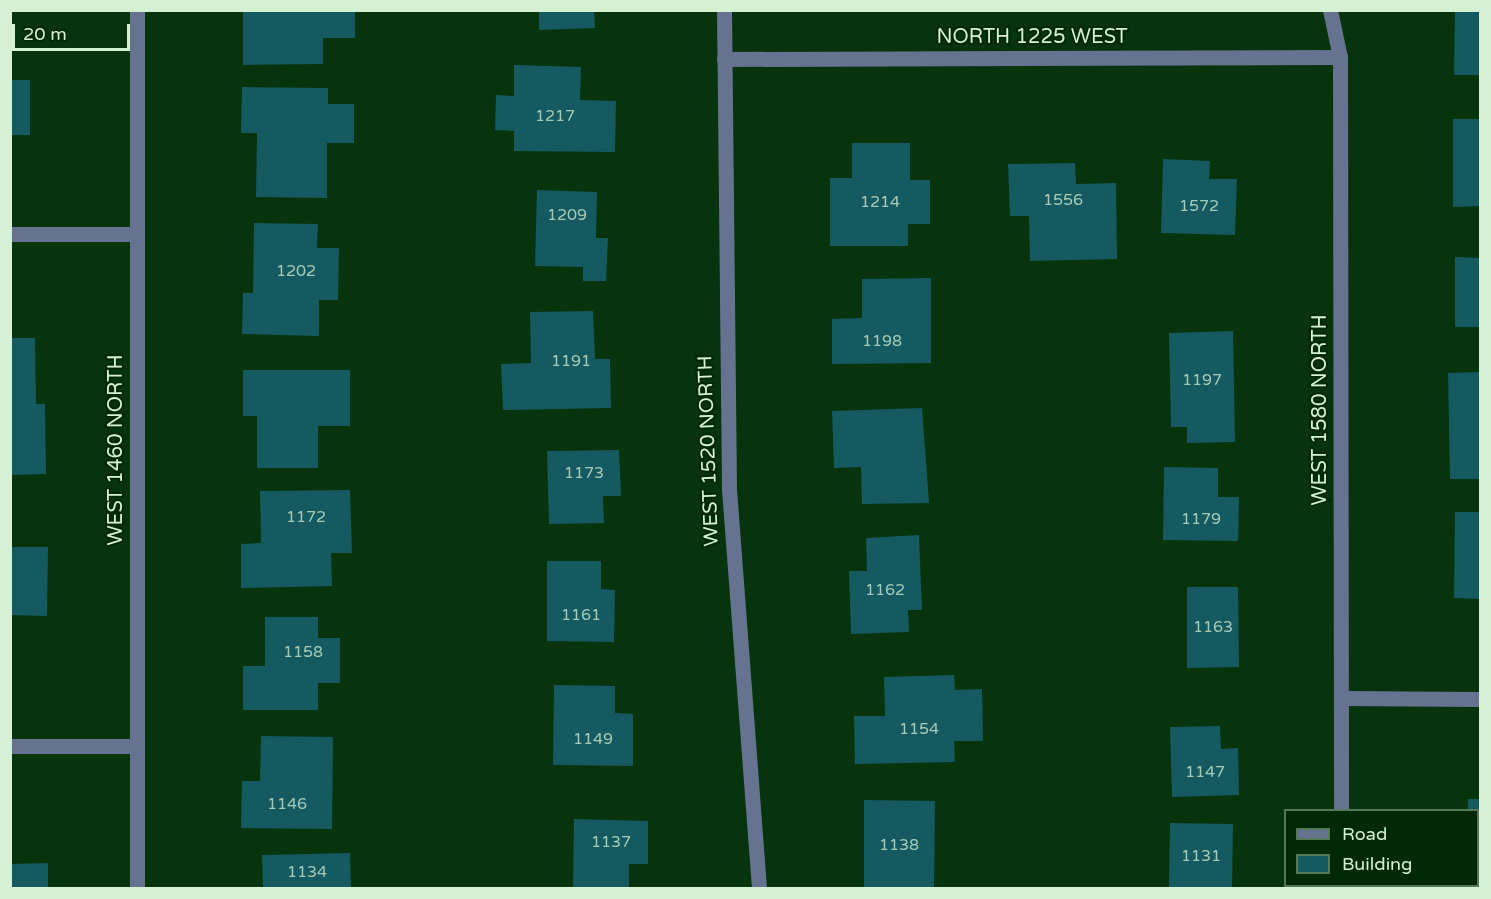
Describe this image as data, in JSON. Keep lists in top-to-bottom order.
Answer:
{
  "streets": {
    "street": [
      "NORTH 1225 WEST",
      "WEST 1580 NORTH",
      "WEST 1460 NORTH",
      "WEST 1520 NORTH"
    ]
  },
  "crossings": [
    ["NORTH 1225 WEST", "WEST 1580 NORTH"],
    ["NORTH 1225 WEST", "WEST 1520 NORTH"]
  ],
  "house_numbers": [
    "1217",
    "1556",
    "1214",
    "1572",
    "1209",
    "1202",
    "1198",
    "1191",
    "1197",
    "1173",
    "1172",
    "1179",
    "1162",
    "1161",
    "1163",
    "1158",
    "1154",
    "1149",
    "1147",
    "1146",
    "1137",
    "1138",
    "1131",
    "1134"
  ],
  "legend": ["Road", "Building"],
  "scale_bar": "20 m"
}
